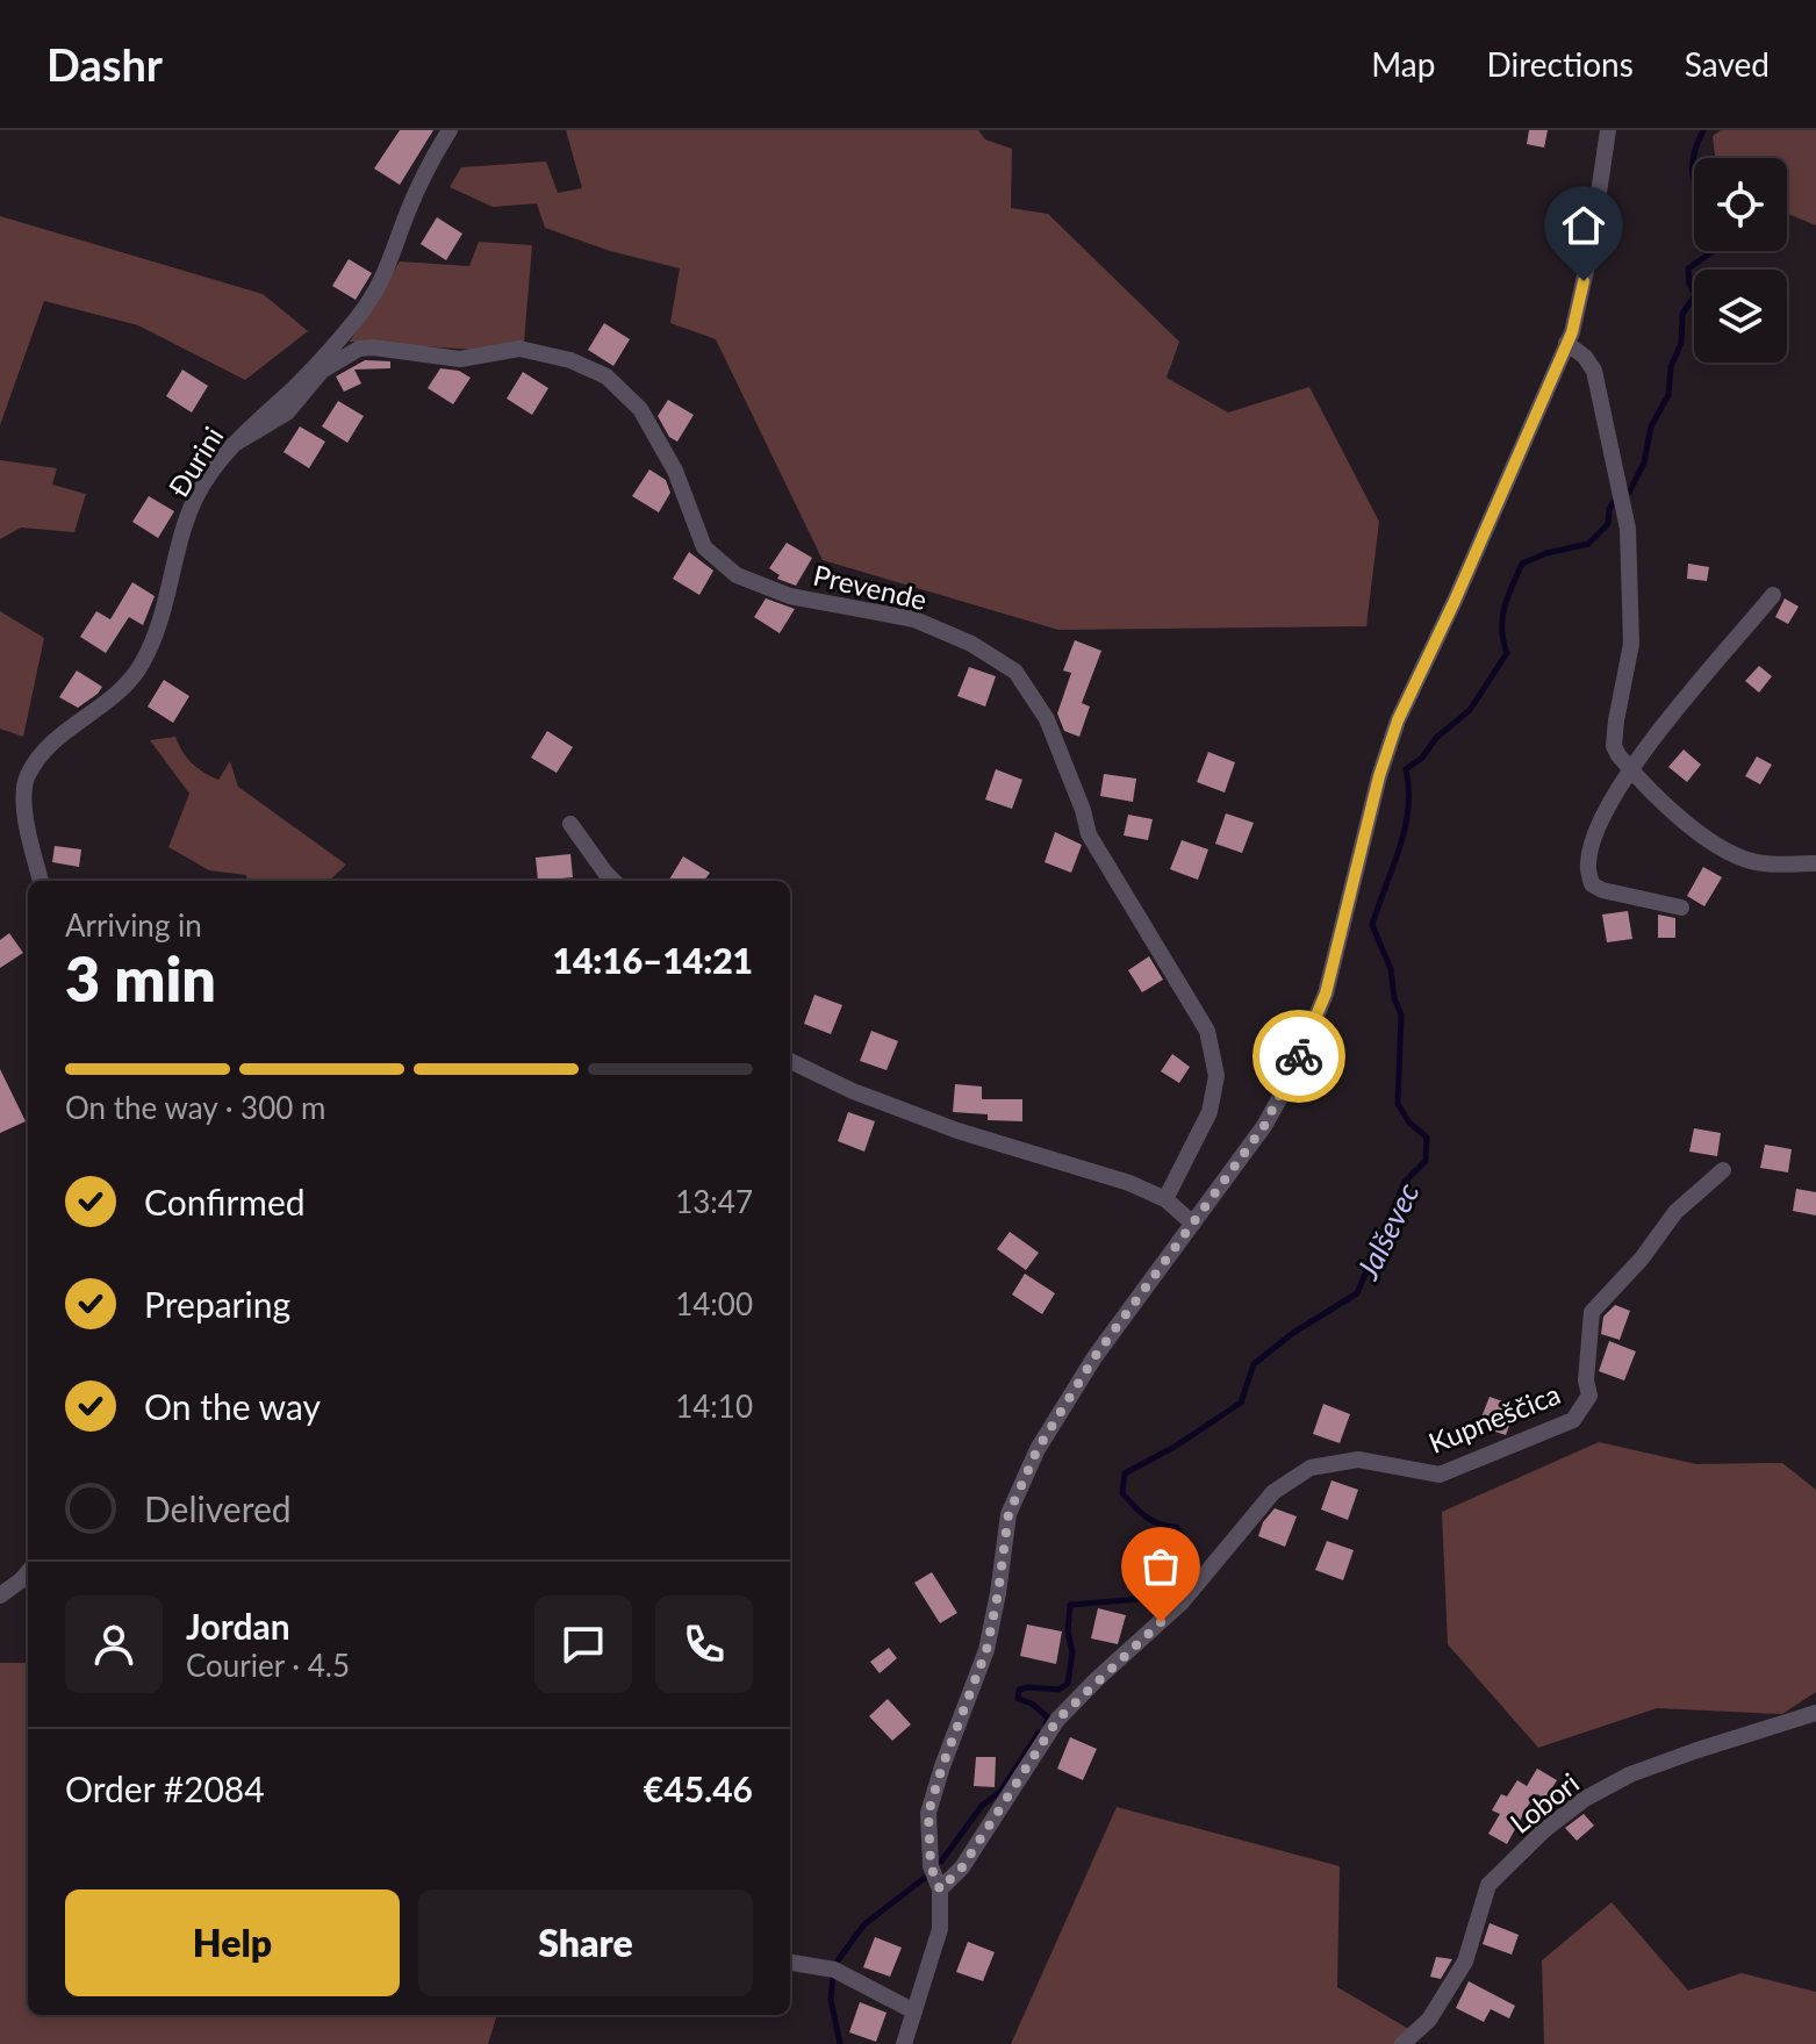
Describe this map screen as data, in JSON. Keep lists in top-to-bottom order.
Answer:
{
  "streets": {
    "street": [
      "Đurini",
      "Prevende",
      "Kupneščica",
      "Lobori"
    ]
  },
  "crossings": [
    ["Đurini", "Prevende"]
  ],
  "water": ["Jalševec"],
  "page": {
    "header": "Dashr",
    "nav": ["Map", "Directions", "Saved"],
    "heading": ["3 min", "Arriving in", "14:16–14:21"],
    "panel": [
      "Jordan",
      "Courier · 4.5",
      "Order #2084",
      "€45.46"
    ],
    "bar": "On the way · 300 m",
    "list": [
      ["Confirmed", "13:47"],
      ["Preparing", "14:00"],
      ["On the way", "14:10"],
      "Delivered"
    ],
    "buttons": ["Help", "Share"]
  }
}
